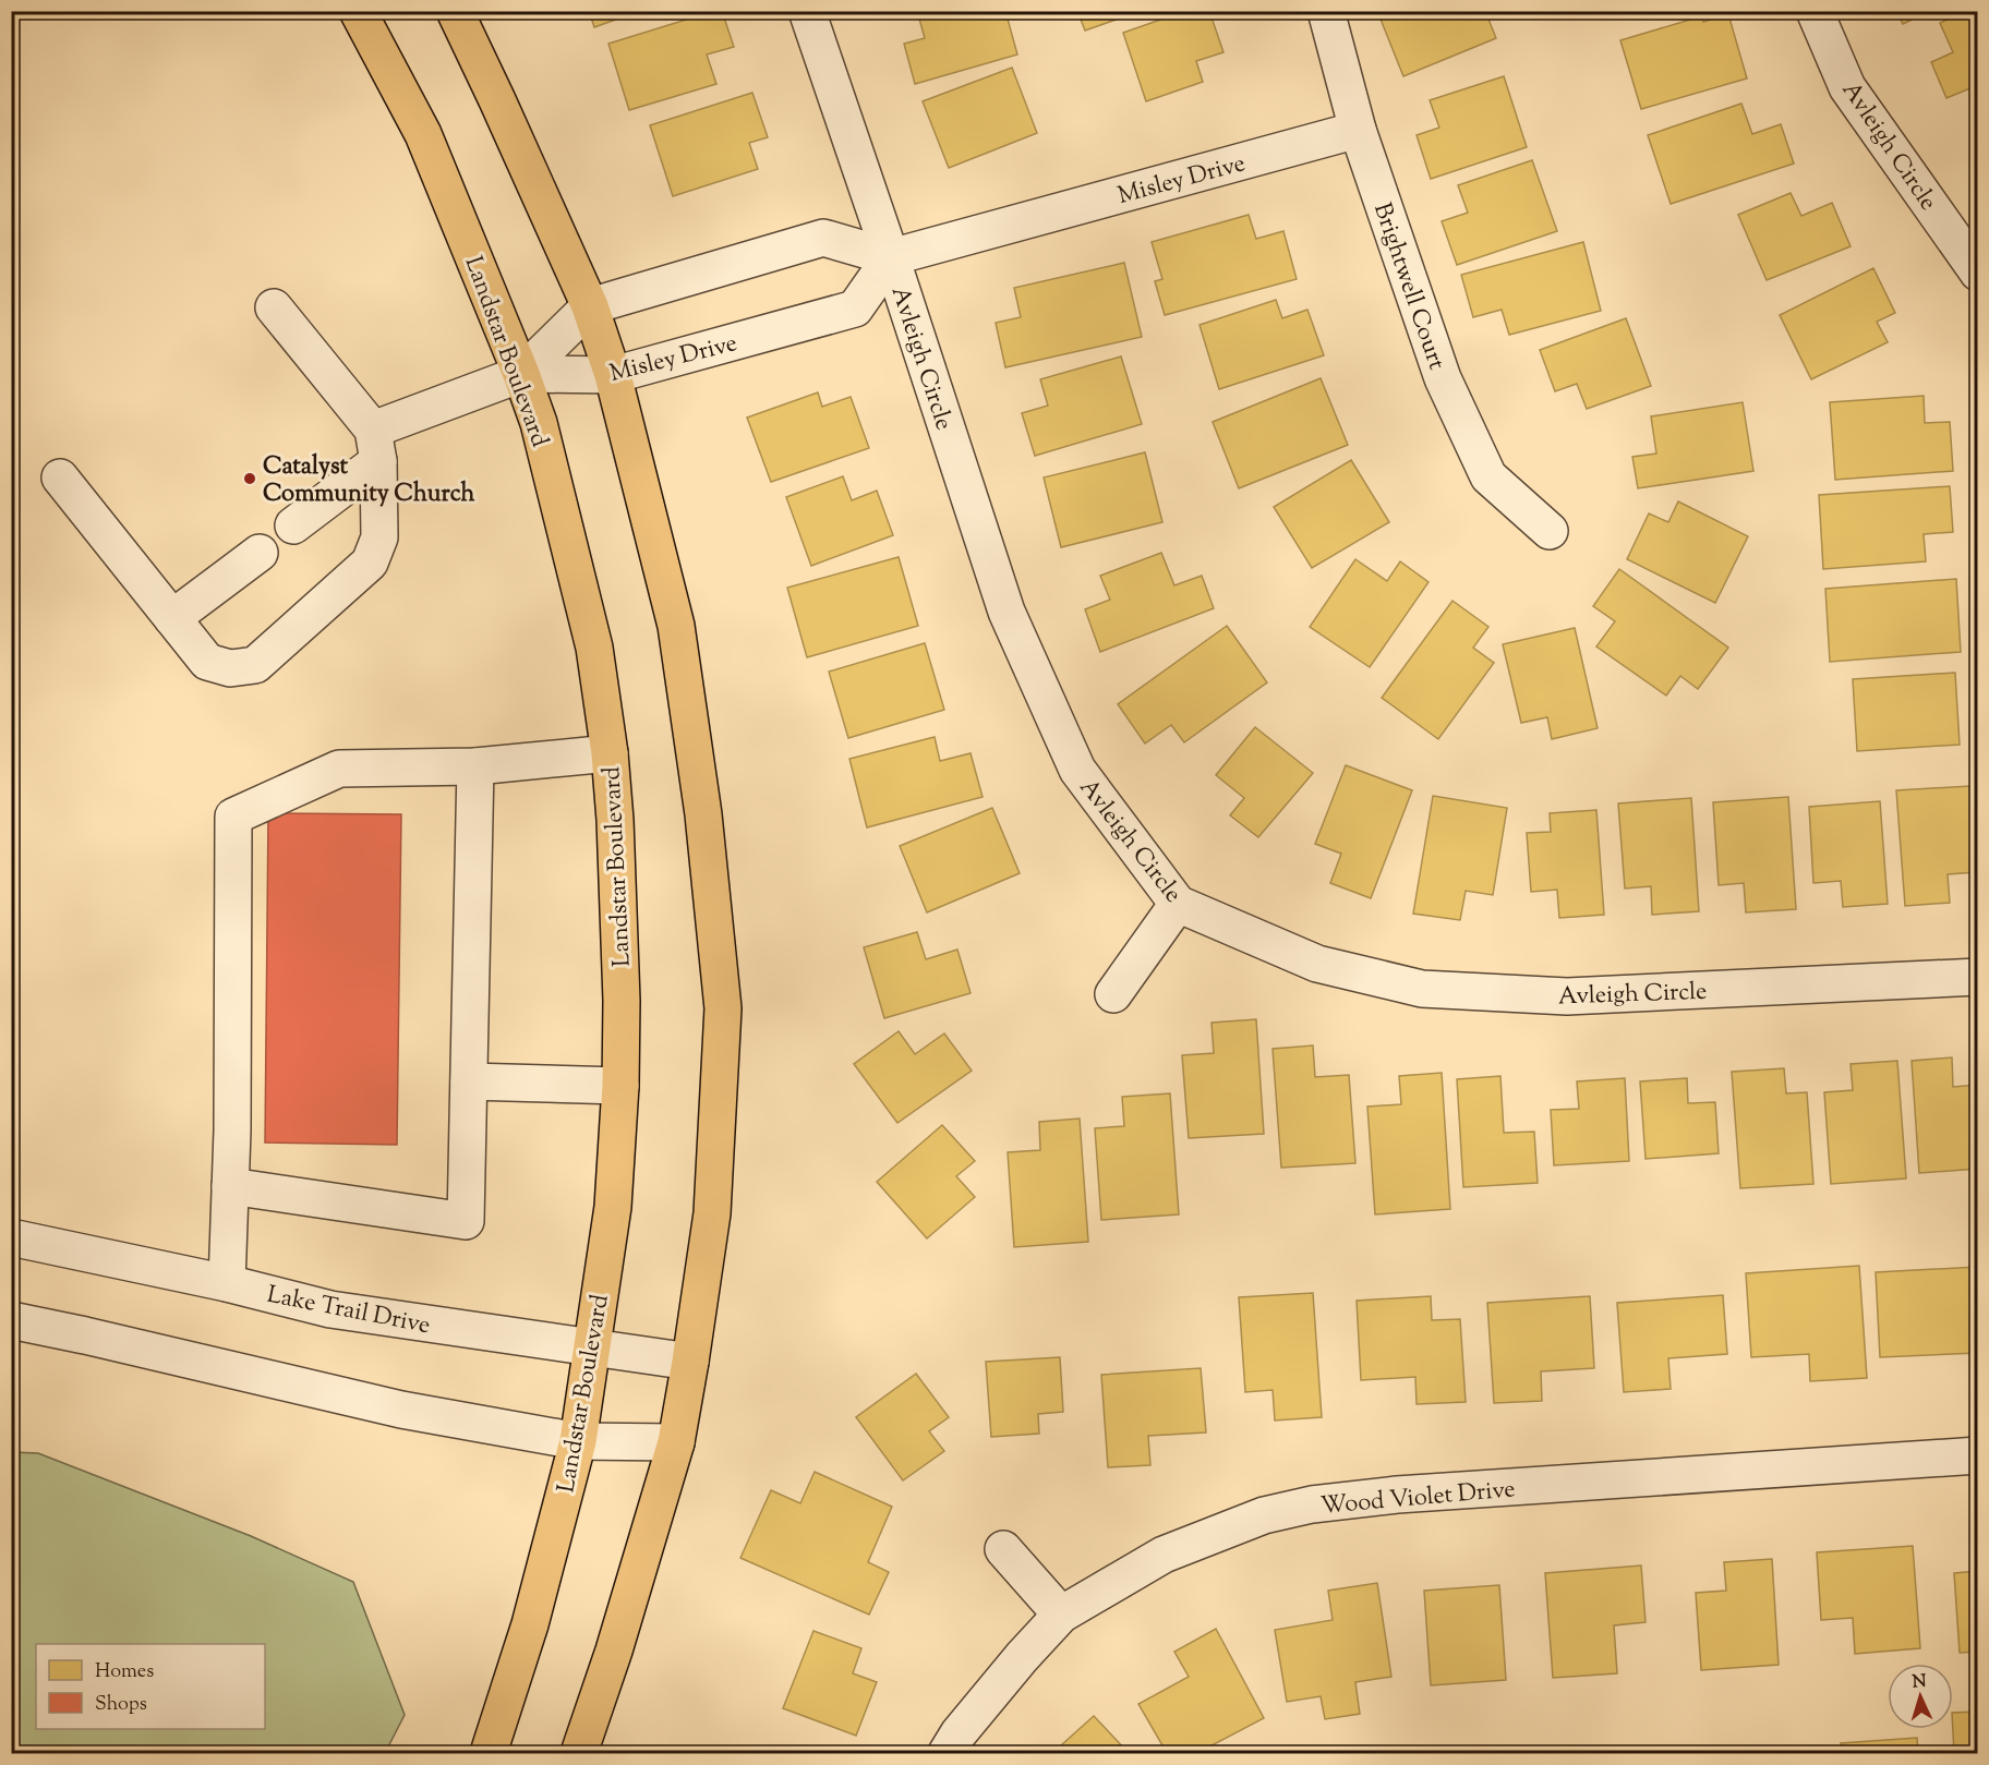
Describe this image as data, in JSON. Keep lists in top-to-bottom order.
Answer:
{
  "streets": {
    "main road": ["Landstar Boulevard"],
    "street": [
      "Avleigh Circle",
      "Misley Drive",
      "Brightwell Court",
      "Lake Trail Drive",
      "Wood Violet Drive"
    ]
  },
  "crossings": [
    ["Avleigh Circle", "Misley Drive"],
    ["Misley Drive", "Brightwell Court"],
    ["Misley Drive", "Landstar Boulevard"],
    ["Landstar Boulevard", "Lake Trail Drive"]
  ],
  "places": ["Catalyst Community Church"],
  "legend": ["Homes", "Shops"],
  "north": "top"
}
